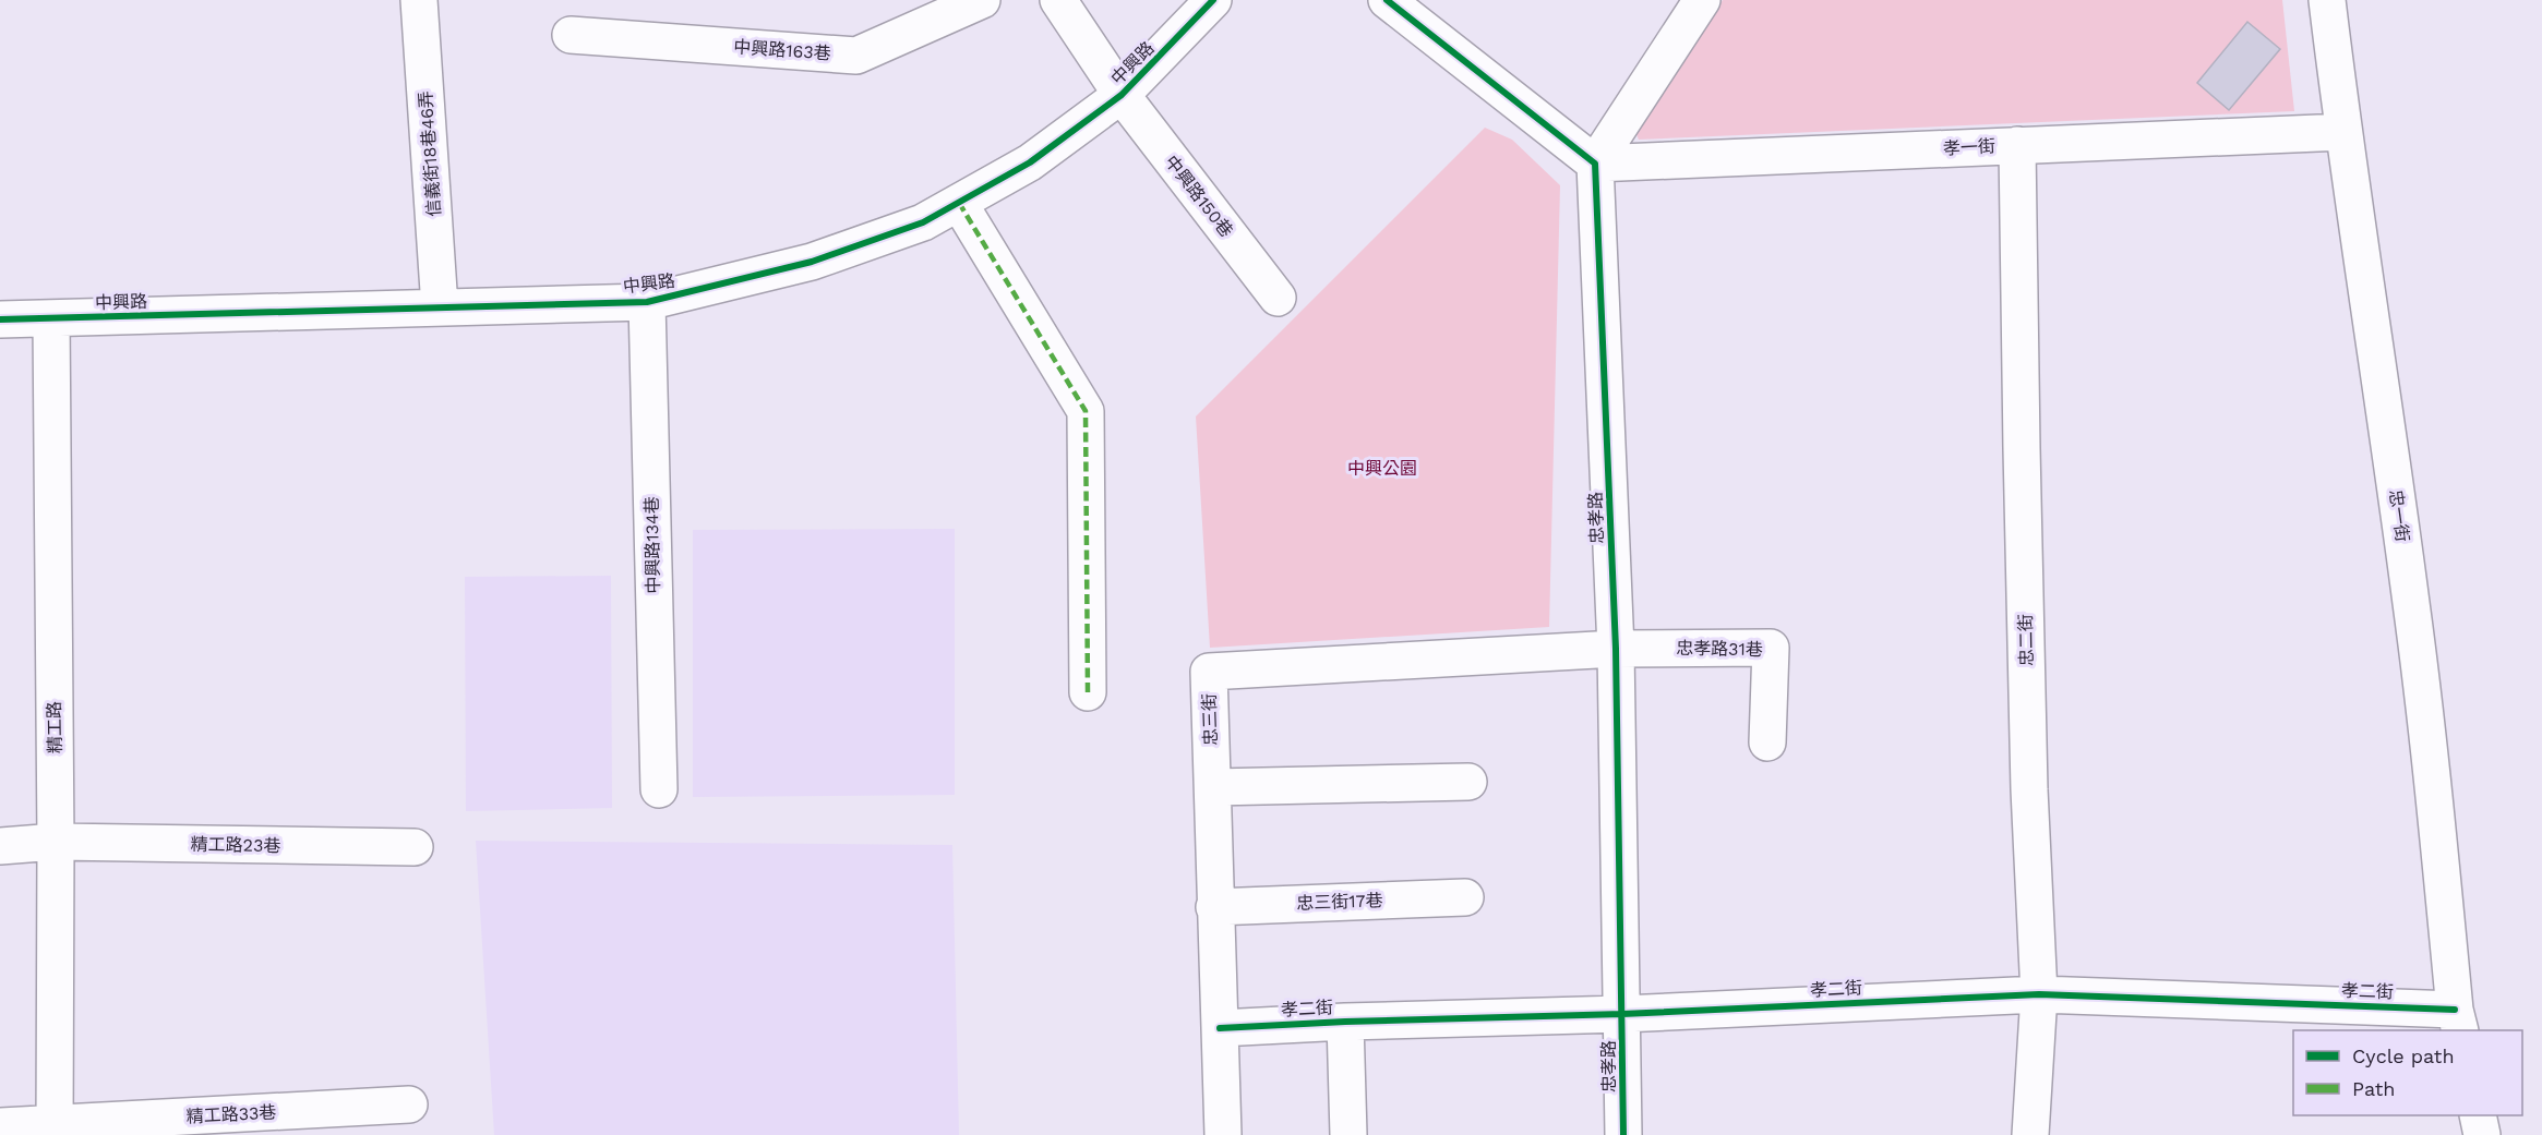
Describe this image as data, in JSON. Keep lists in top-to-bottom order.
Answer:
{
  "streets": {
    "street": [
      "中興路163巷",
      "中興路",
      "孝一街",
      "信義街18巷46弄",
      "中興路150巷",
      "忠一街",
      "忠孝路",
      "中興路134巷",
      "忠二街",
      "忠孝路31巷",
      "忠三街",
      "精工路",
      "精工路23巷",
      "忠三街17巷",
      "孝二街",
      "精工路33巷"
    ]
  },
  "crossings": [
    ["中興路", "信義街18巷46弄"],
    ["中興路", "中興路150巷"],
    ["中興路", "中興路134巷"],
    ["中興路", "精工路"],
    ["孝一街", "忠一街"],
    ["孝一街", "忠孝路"],
    ["孝一街", "忠二街"],
    ["忠一街", "孝二街"],
    ["忠孝路", "忠孝路31巷"],
    ["忠孝路", "忠三街"],
    ["忠孝路", "孝二街"],
    ["忠二街", "孝二街"],
    ["忠孝路31巷", "忠三街"],
    ["忠三街", "忠三街17巷"],
    ["忠三街", "孝二街"],
    ["精工路", "精工路23巷"],
    ["精工路", "精工路33巷"]
  ],
  "parks": ["中興公園"],
  "legend": ["Cycle path", "Path"]
}
